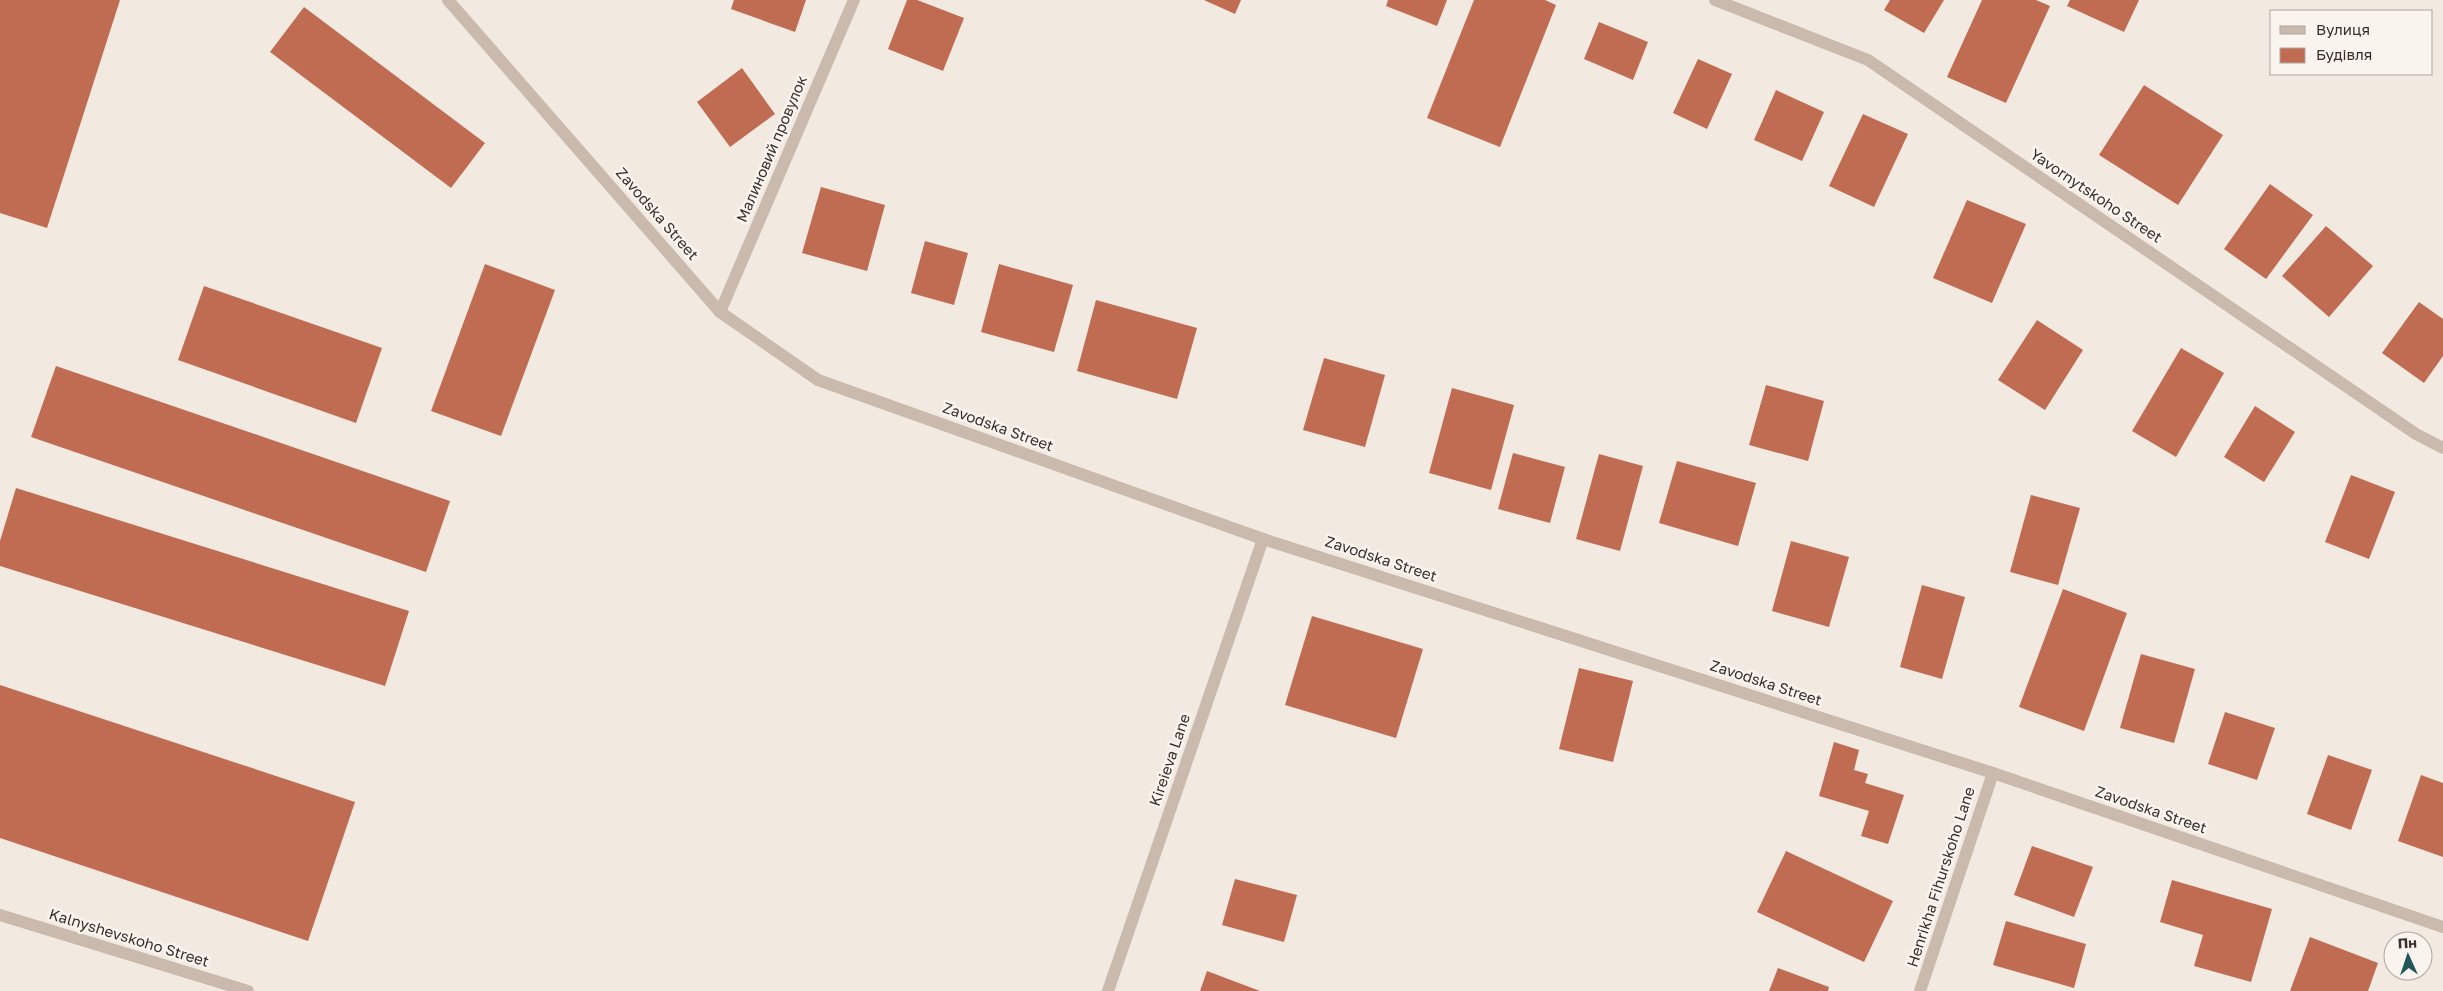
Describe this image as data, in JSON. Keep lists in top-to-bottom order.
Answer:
{
  "streets": {
    "street": [
      "Малиновий провулок",
      "Yavornytskoho Street",
      "Zavodska Street",
      "Kireieva Lane",
      "Henrikha Fihurskoho Lane",
      "Kalnyshevskoho Street"
    ]
  },
  "crossings": [
    ["Малиновий провулок", "Zavodska Street"],
    ["Zavodska Street", "Kireieva Lane"],
    ["Zavodska Street", "Henrikha Fihurskoho Lane"]
  ],
  "legend": ["Вулиця", "Будівля"],
  "north": "top"
}
